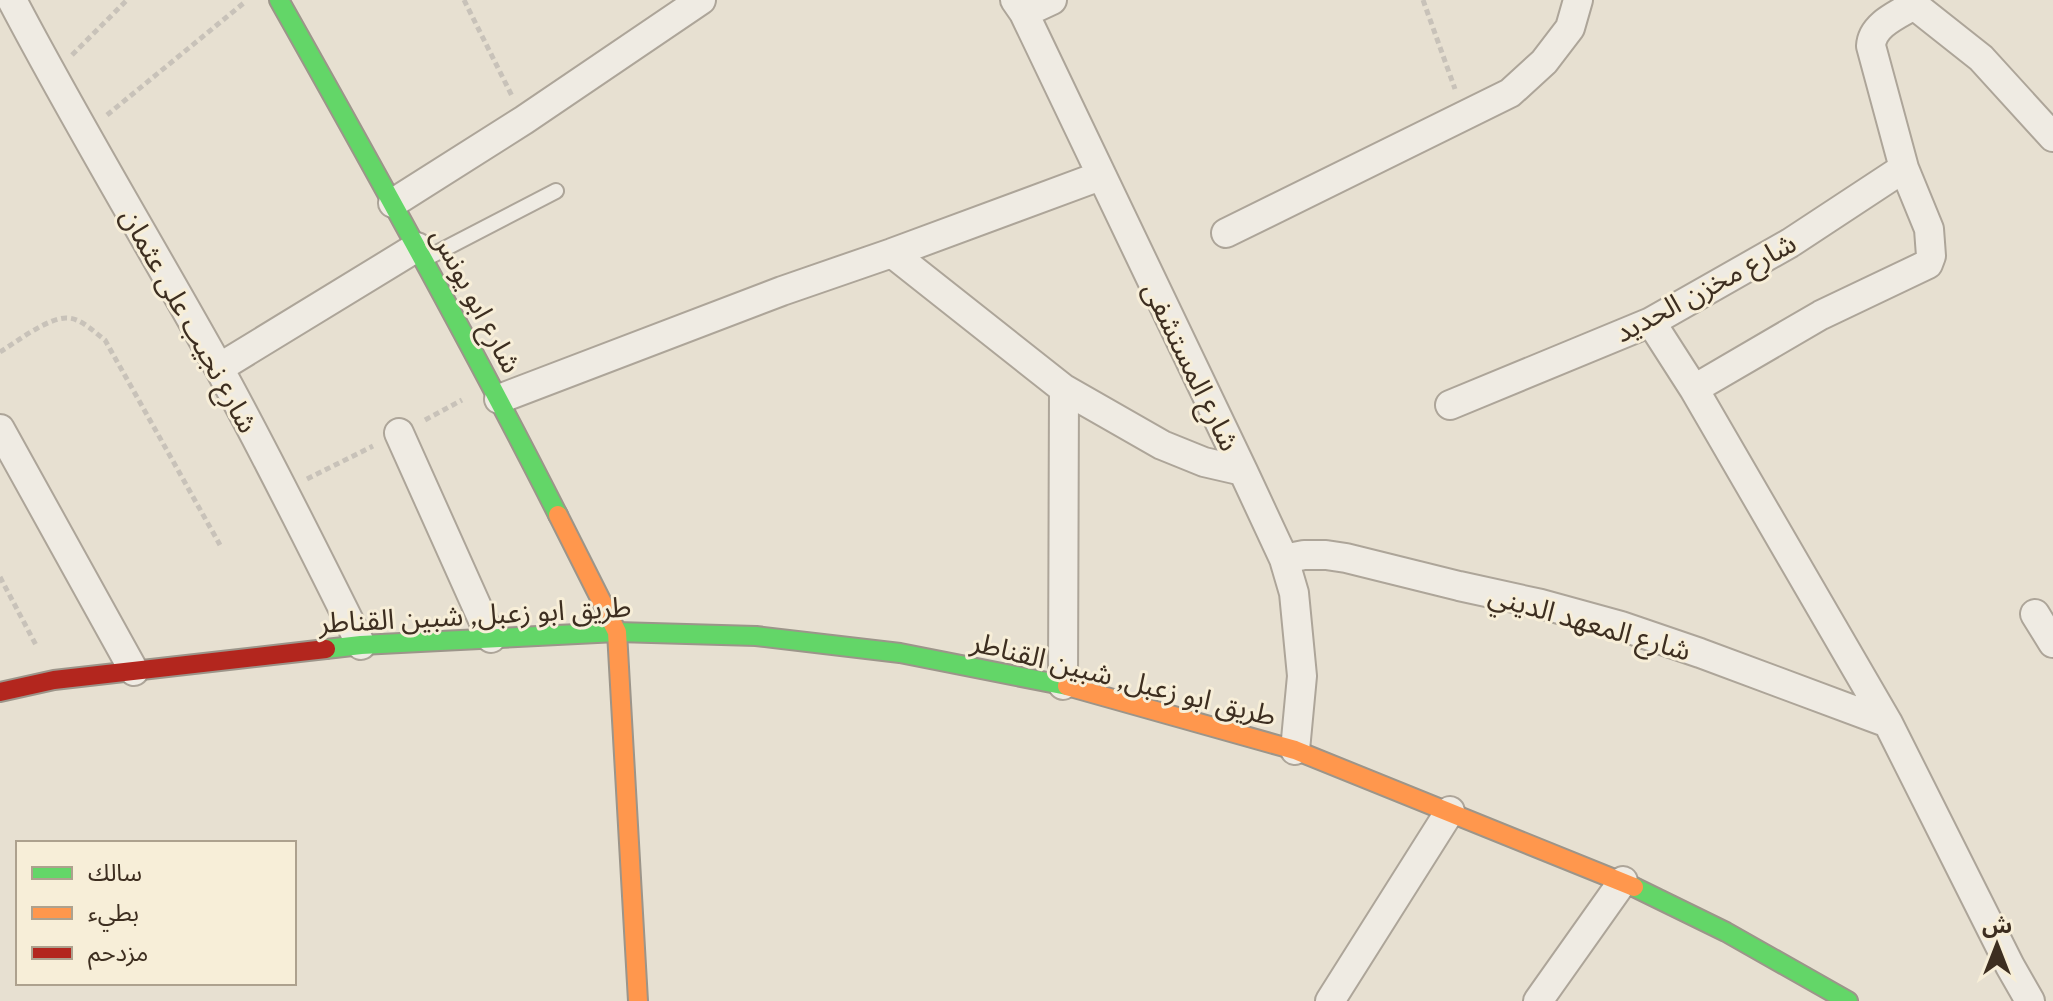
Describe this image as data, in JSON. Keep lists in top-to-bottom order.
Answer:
{
  "streets": {
    "street": [
      "شارع مخزن الحديد",
      "شارع ابو يونس",
      "شارع نجيب على عثمان",
      "شارع المستشفى",
      "طريق ابو زعبل, شبين القناطر",
      "شارع المعهد الديني"
    ]
  },
  "crossings": [
    ["شارع ابو يونس", "طريق ابو زعبل, شبين القناطر"],
    ["شارع نجيب على عثمان", "طريق ابو زعبل, شبين القناطر"],
    ["شارع المستشفى", "طريق ابو زعبل, شبين القناطر"],
    ["شارع المستشفى", "شارع المعهد الديني"]
  ],
  "legend": ["سالك", "بطيء", "مزدحم"],
  "north": "top"
}
